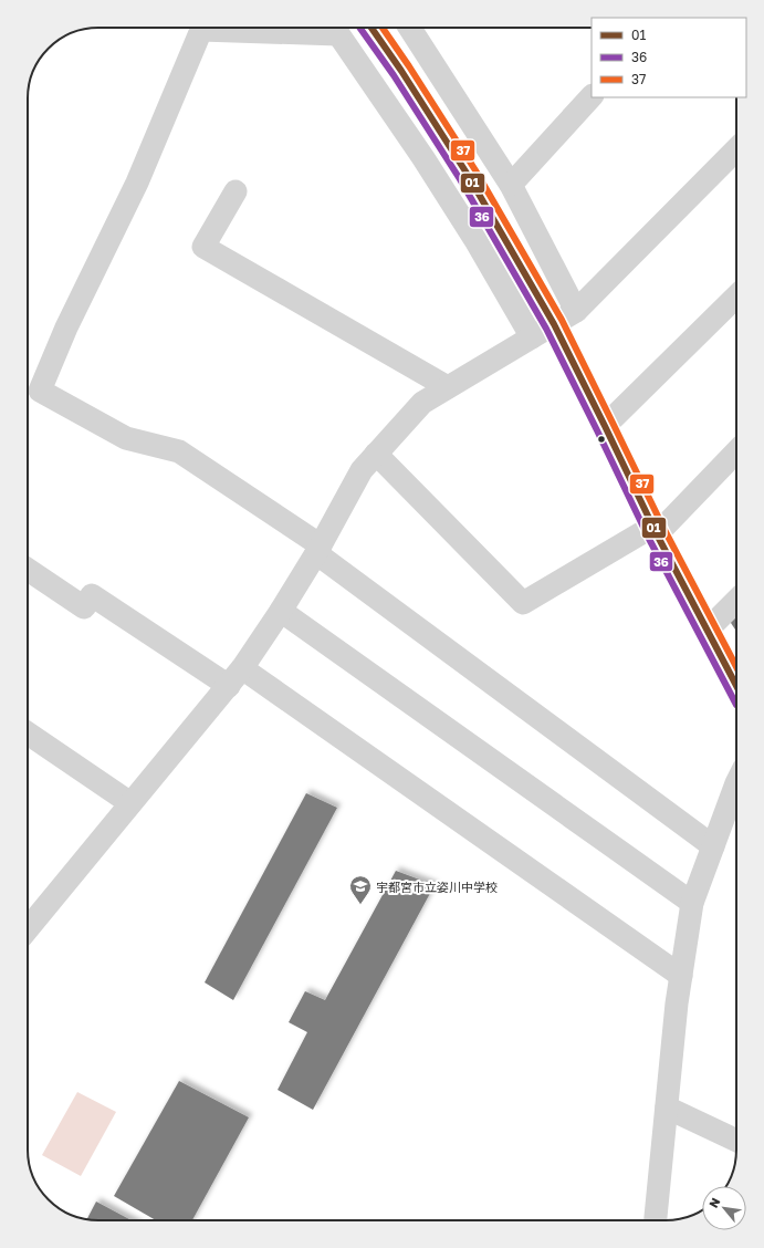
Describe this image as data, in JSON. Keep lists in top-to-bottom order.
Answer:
{
  "places": {
    "school or university": ["宇都宮市立姿川中学校"]
  },
  "lines": ["transit line 01", "transit line 36", "transit line 37"],
  "legend": ["01", "36", "37"],
  "north": "top left"
}
